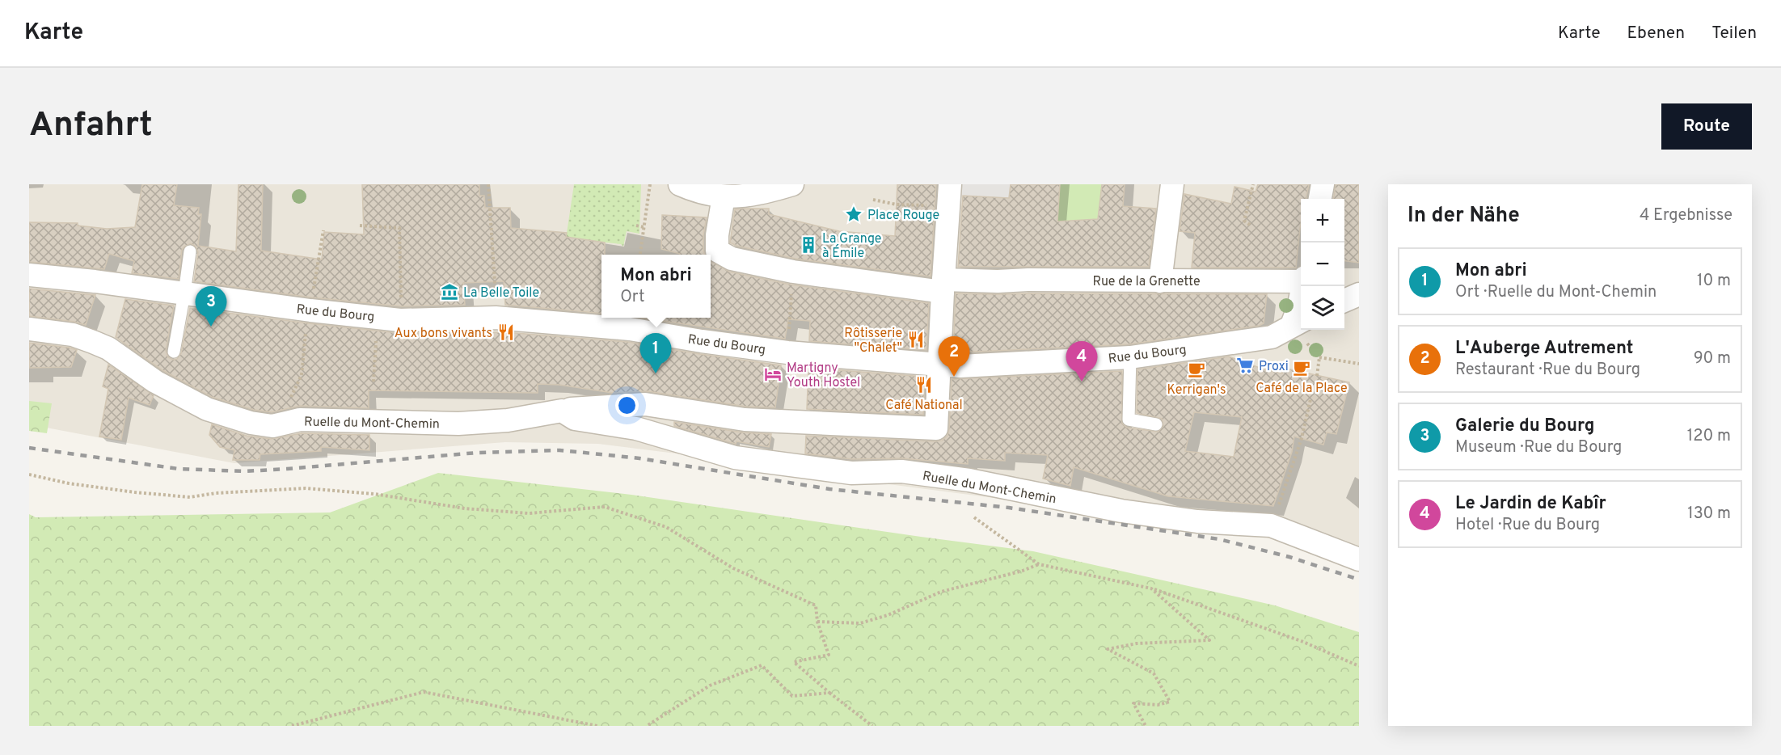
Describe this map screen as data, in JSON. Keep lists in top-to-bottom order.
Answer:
{
  "streets": {
    "street": ["Rue de la Grenette", "Rue du Bourg", "Ruelle du Mont-Chemin"]
  },
  "crossings": [
    ["Rue de la Grenette", "Rue du Bourg"],
    ["Rue du Bourg", "Ruelle du Mont-Chemin"]
  ],
  "places": {
    "place": ["Place Rouge"],
    "building": ["La Grange à Émile"],
    "museum": ["La Belle Toile"],
    "restaurant": ["Aux bons vivants", "Rôtisserie \"Chalet\"", "Café National"],
    "supermarket": ["Proxi"],
    "cafe": ["Café de la Place", "Kerrigan's"],
    "hotel": ["Martigny Youth Hostel"]
  },
  "page": {
    "header": "Karte",
    "nav": ["Karte", "Ebenen", "Teilen"],
    "buttons": "Route",
    "title": "Anfahrt",
    "heading": ["In der Nähe", "4 Ergebnisse"],
    "map_buttons": ["+", "−"],
    "list": [
      {
        "mark": "1",
        "name": "Mon abri",
        "note": "Ort · Ruelle du Mont-Chemin",
        "value": "10 m"
      },
      {
        "mark": "2",
        "name": "L'Auberge Autrement",
        "note": "Restaurant · Rue du Bourg",
        "value": "90 m"
      },
      {
        "mark": "3",
        "name": "Galerie du Bourg",
        "note": "Museum · Rue du Bourg",
        "value": "120 m"
      },
      {
        "mark": "4",
        "name": "Le Jardin de Kabîr",
        "note": "Hotel · Rue du Bourg",
        "value": "130 m"
      }
    ],
    "popup": ["Mon abri", "Ort"],
    "pins": [
      "3",
      "1",
      "2",
      "4"
    ]
  }
}
